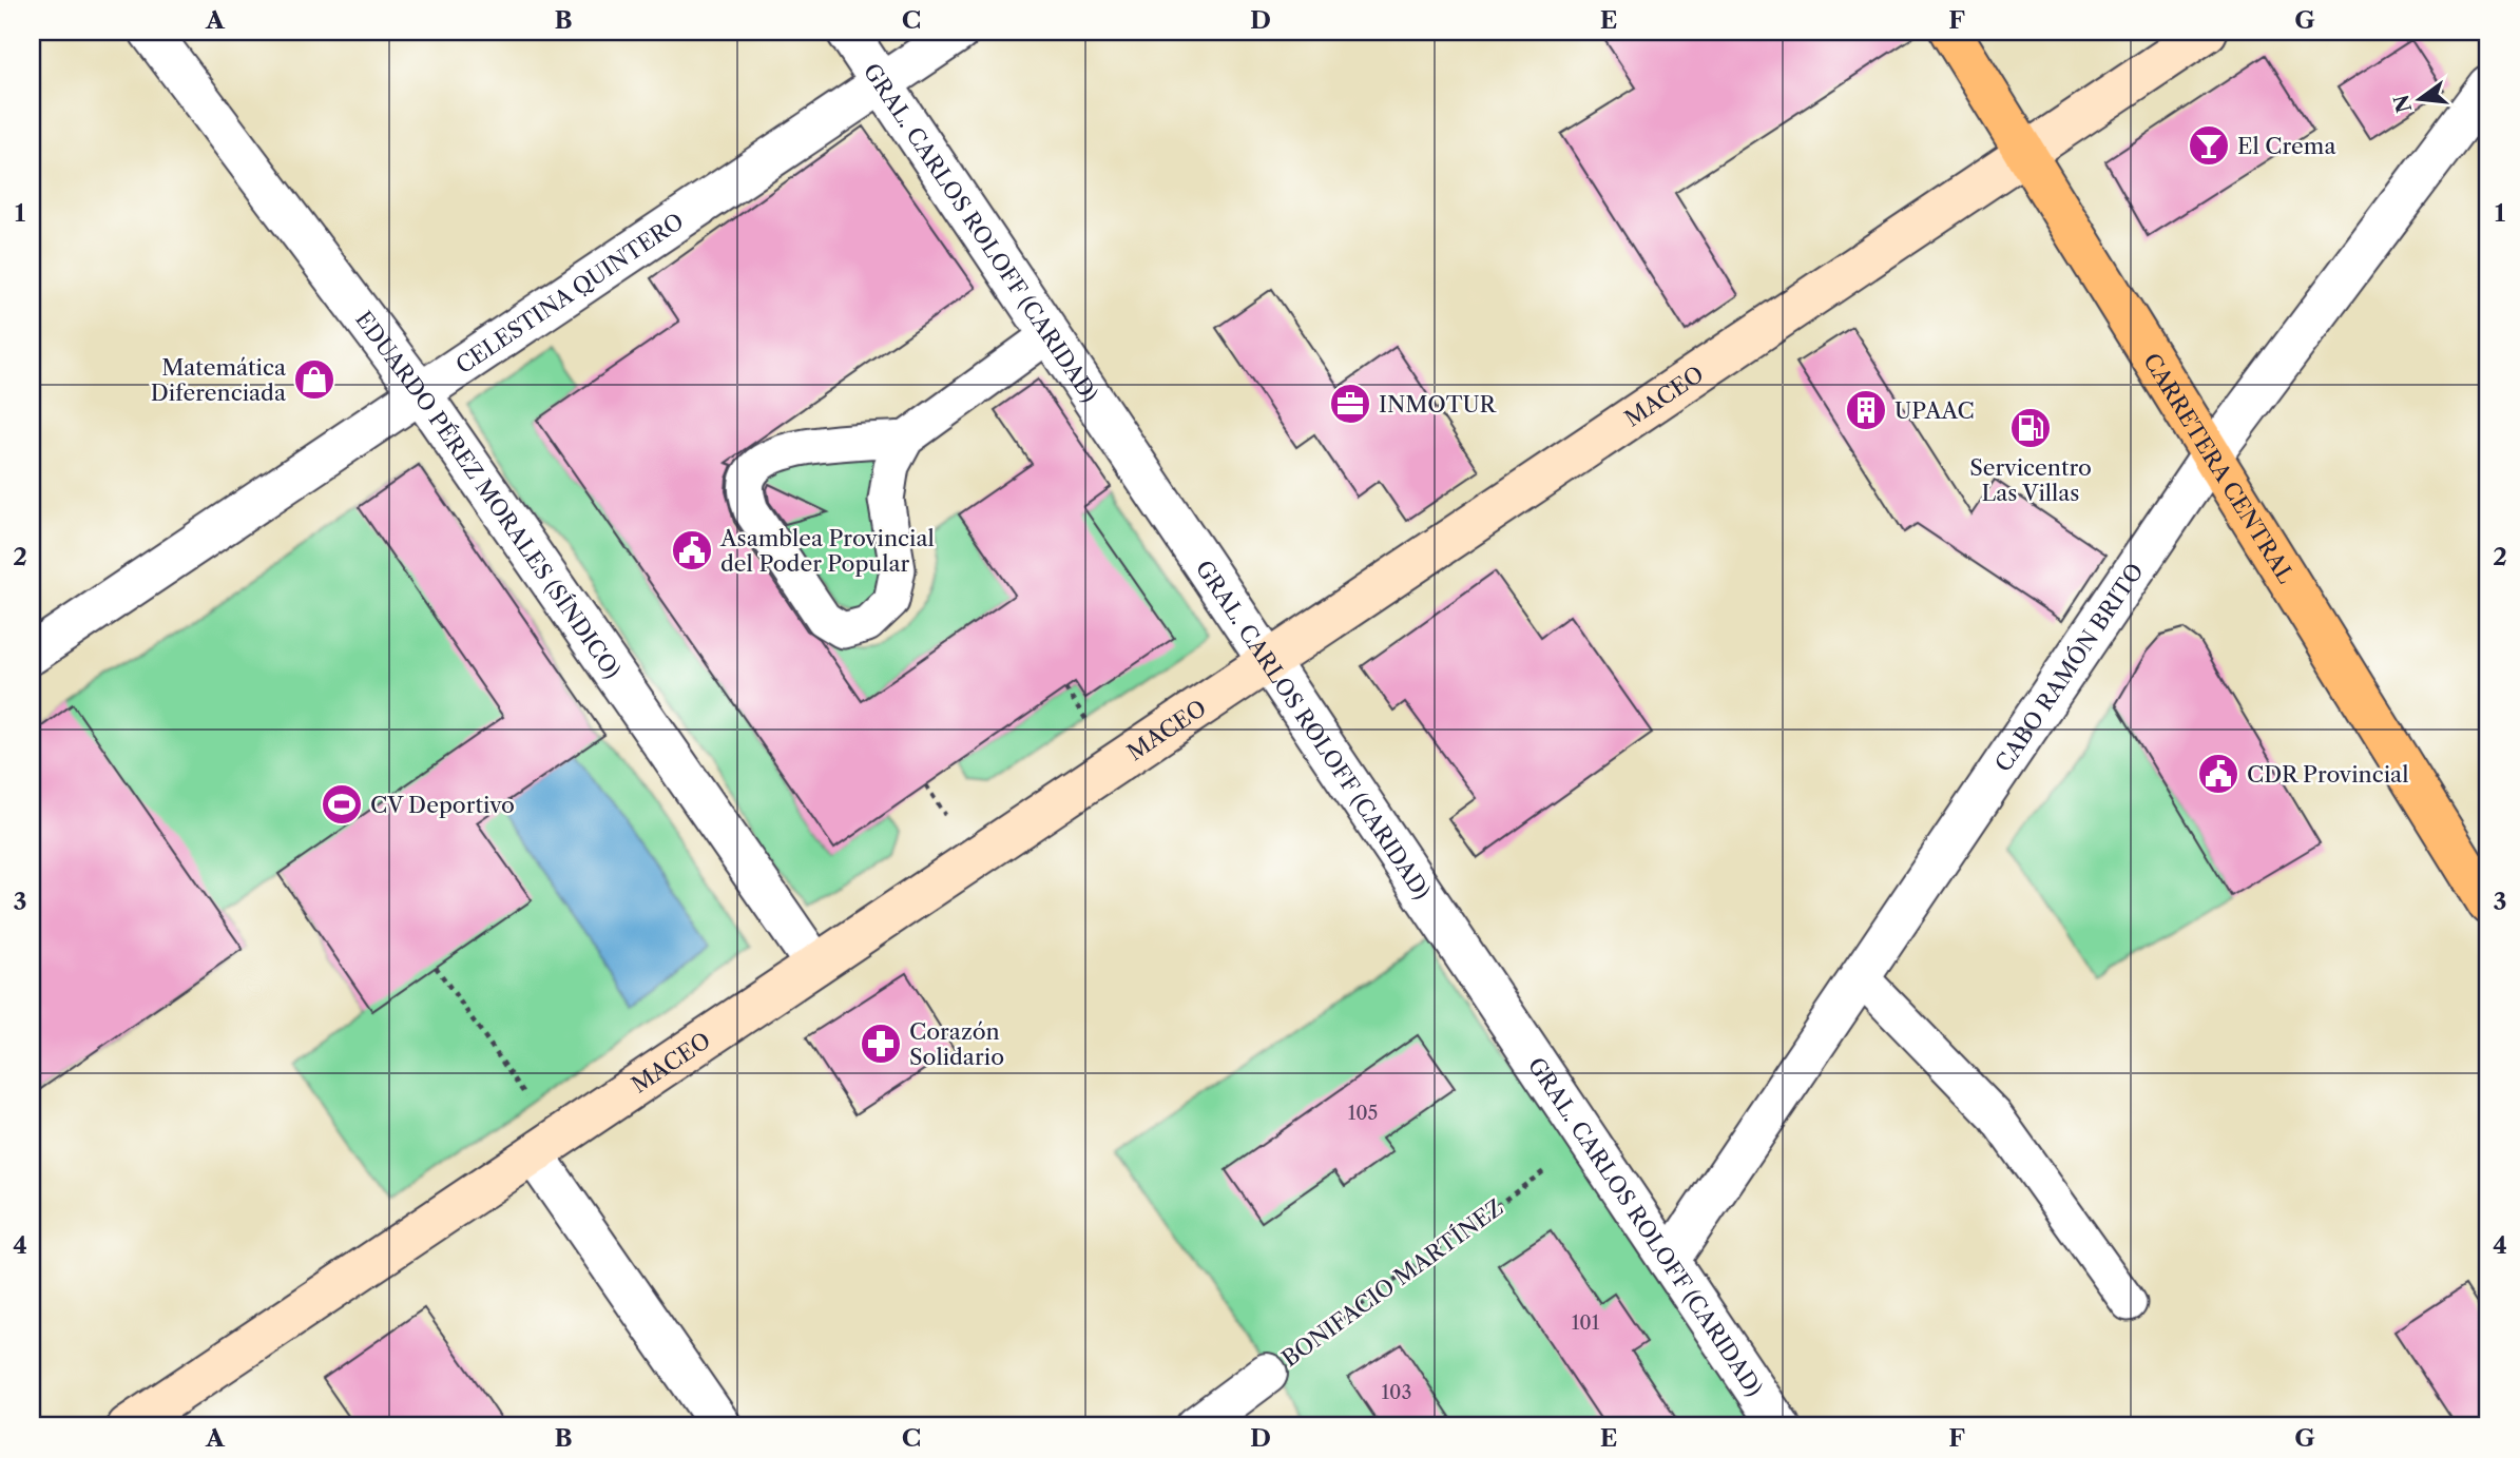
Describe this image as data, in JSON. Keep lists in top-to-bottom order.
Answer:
{
  "streets": {
    "main road": ["MACEO", "CARRETERA CENTRAL"],
    "street": [
      "GRAL. CARLOS ROLOFF (CARIDAD)",
      "CELESTINA QUINTERO",
      "EDUARDO PÉREZ MORALES (SÍNDICO)",
      "CABO RAMÓN BRITO",
      "BONIFACIO MARTÍNEZ"
    ]
  },
  "crossings": [
    ["GRAL. CARLOS ROLOFF (CARIDAD)", "CELESTINA QUINTERO"],
    ["GRAL. CARLOS ROLOFF (CARIDAD)", "MACEO"],
    ["GRAL. CARLOS ROLOFF (CARIDAD)", "CABO RAMÓN BRITO"],
    ["GRAL. CARLOS ROLOFF (CARIDAD)", "BONIFACIO MARTÍNEZ"],
    ["CELESTINA QUINTERO", "EDUARDO PÉREZ MORALES (SÍNDICO)"],
    ["MACEO", "CARRETERA CENTRAL"],
    ["MACEO", "EDUARDO PÉREZ MORALES (SÍNDICO)"],
    ["CARRETERA CENTRAL", "CABO RAMÓN BRITO"]
  ],
  "places": {
    "bar": ["El Crema"],
    "shop": ["Matemática Diferenciada"],
    "office": ["INMOTUR"],
    "building": ["UPAAC"],
    "fuel station": ["Servicentro Las Villas"],
    "public building": ["Asamblea Provincial del Poder Popular", "CDR Provincial"],
    "sports": ["CV Deportivo"],
    "pharmacy": ["Corazón Solidario"]
  },
  "house_numbers": ["105", "101", "103"],
  "north": "left",
  "grid": {
    "columns": [
      "A",
      "B",
      "C",
      "D",
      "E",
      "F",
      "G"
    ],
    "rows": [
      "1",
      "2",
      "3",
      "4"
    ]
  }
}
